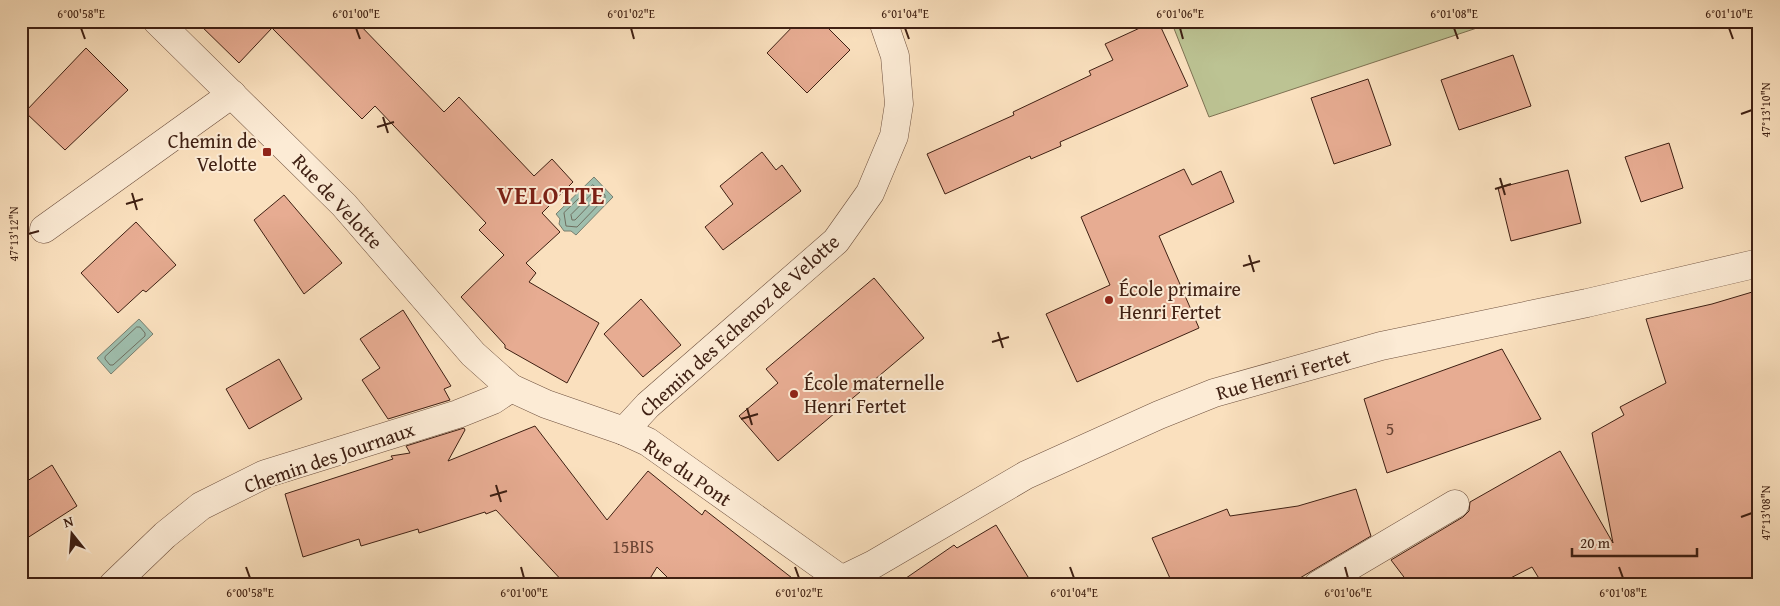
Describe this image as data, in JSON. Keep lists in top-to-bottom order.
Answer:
{
  "streets": {
    "street": [
      "Rue de Velotte",
      "Chemin des Echenoz de Velotte",
      "Rue Henri Fertet",
      "Chemin des Journaux",
      "Rue du Pont"
    ]
  },
  "crossings": [
    ["Rue de Velotte", "Chemin des Journaux"],
    ["Rue de Velotte", "Rue du Pont"],
    ["Chemin des Echenoz de Velotte", "Rue du Pont"],
    ["Rue Henri Fertet", "Rue du Pont"],
    ["Chemin des Journaux", "Rue du Pont"]
  ],
  "districts": ["VELOTTE"],
  "places": {
    "transit": ["Chemin de Velotte"],
    "other": ["École primaire Henri Fertet", "École maternelle Henri Fertet"]
  },
  "house_numbers": ["5", "15BIS"],
  "scale_bar": "20 m",
  "north": "top",
  "coordinates": [
    "6°00'58\"E",
    "6°01'00\"E",
    "6°01'02\"E",
    "6°01'04\"E",
    "6°01'06\"E",
    "6°01'08\"E",
    "6°01'10\"E",
    "47°13'10\"N",
    "47°13'12\"N",
    "47°13'08\"N"
  ]
}
